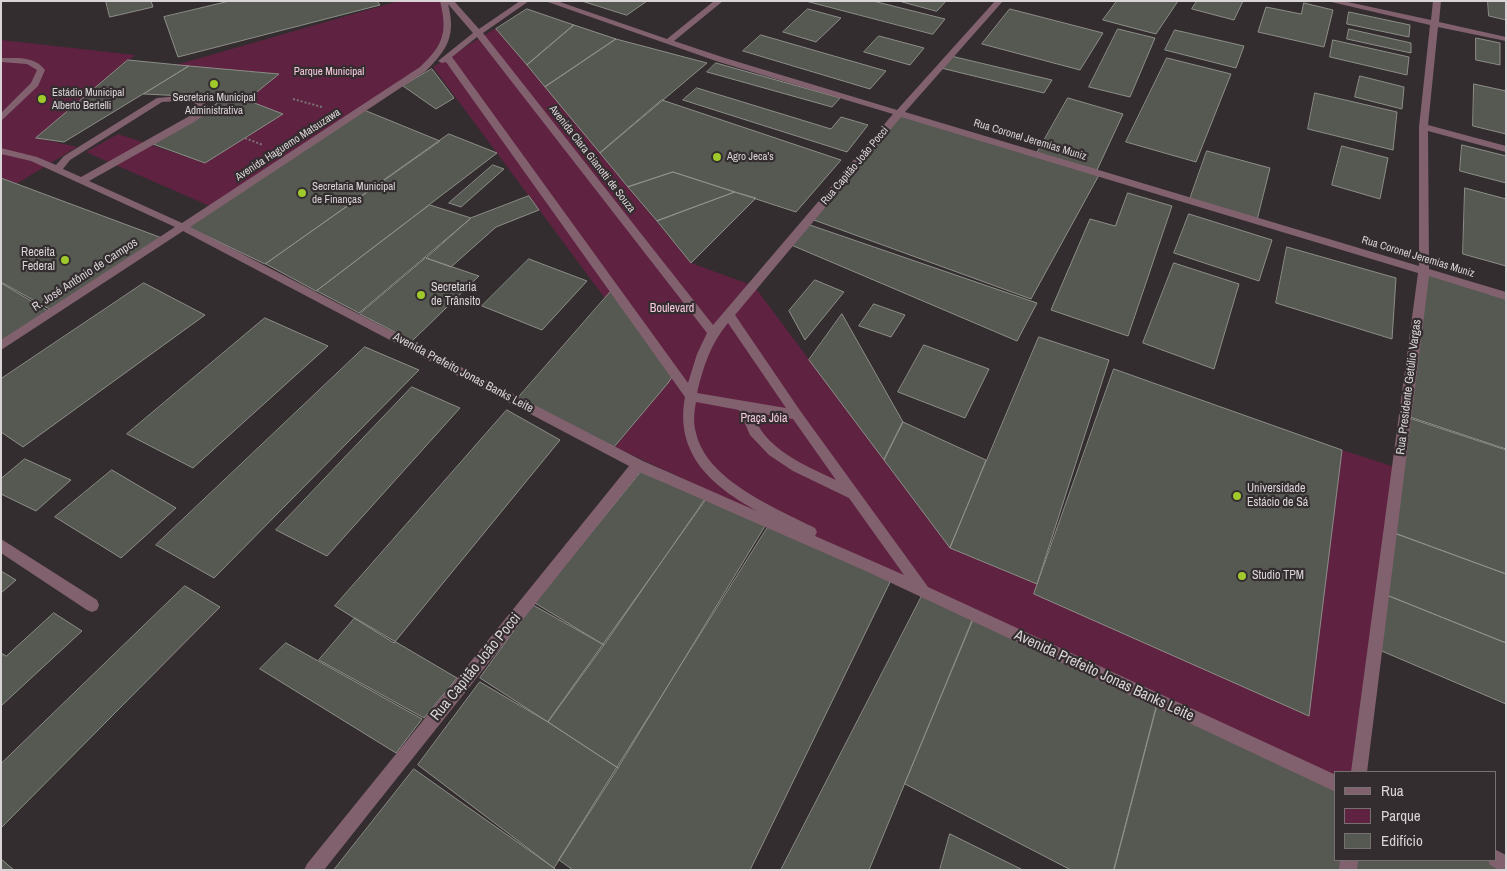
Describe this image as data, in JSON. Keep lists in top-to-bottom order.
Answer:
{
  "streets": {
    "street": [
      "Rua Coronel Jeremias Muniz",
      "Avenida Haguemo Matsuzawa",
      "Avenida Clara Gianotti de Souza",
      "Rua Capitão João Pocci",
      "R. José Antônio de Campos",
      "Avenida Prefeito Jonas Banks Leite",
      "Rua Presidente Getúlio Vargas"
    ]
  },
  "crossings": [
    ["Rua Coronel Jeremias Muniz", "Rua Capitão João Pocci"],
    ["Rua Coronel Jeremias Muniz", "Rua Presidente Getúlio Vargas"],
    ["Avenida Haguemo Matsuzawa", "Avenida Clara Gianotti de Souza"],
    ["Avenida Haguemo Matsuzawa", "R. José Antônio de Campos"],
    ["Avenida Haguemo Matsuzawa", "Avenida Prefeito Jonas Banks Leite"],
    ["Avenida Clara Gianotti de Souza", "Rua Capitão João Pocci"],
    ["Avenida Clara Gianotti de Souza", "Avenida Prefeito Jonas Banks Leite"],
    ["Rua Capitão João Pocci", "Avenida Prefeito Jonas Banks Leite"],
    ["R. José Antônio de Campos", "Avenida Prefeito Jonas Banks Leite"]
  ],
  "parks": ["Parque Municipal", "Boulevard", "Praça Jóia"],
  "places": [
    "Secretaria Municipal Administrativa",
    "Estádio Municipal Alberto Bertelli",
    "Agro Jeca's",
    "Secretaria Municipal de Finanças",
    "Receita Federal",
    "Secretaria de Trânsito",
    "Universidade Estácio de Sá",
    "Studio TPM"
  ],
  "legend": ["Rua", "Parque", "Edifício"]
}
